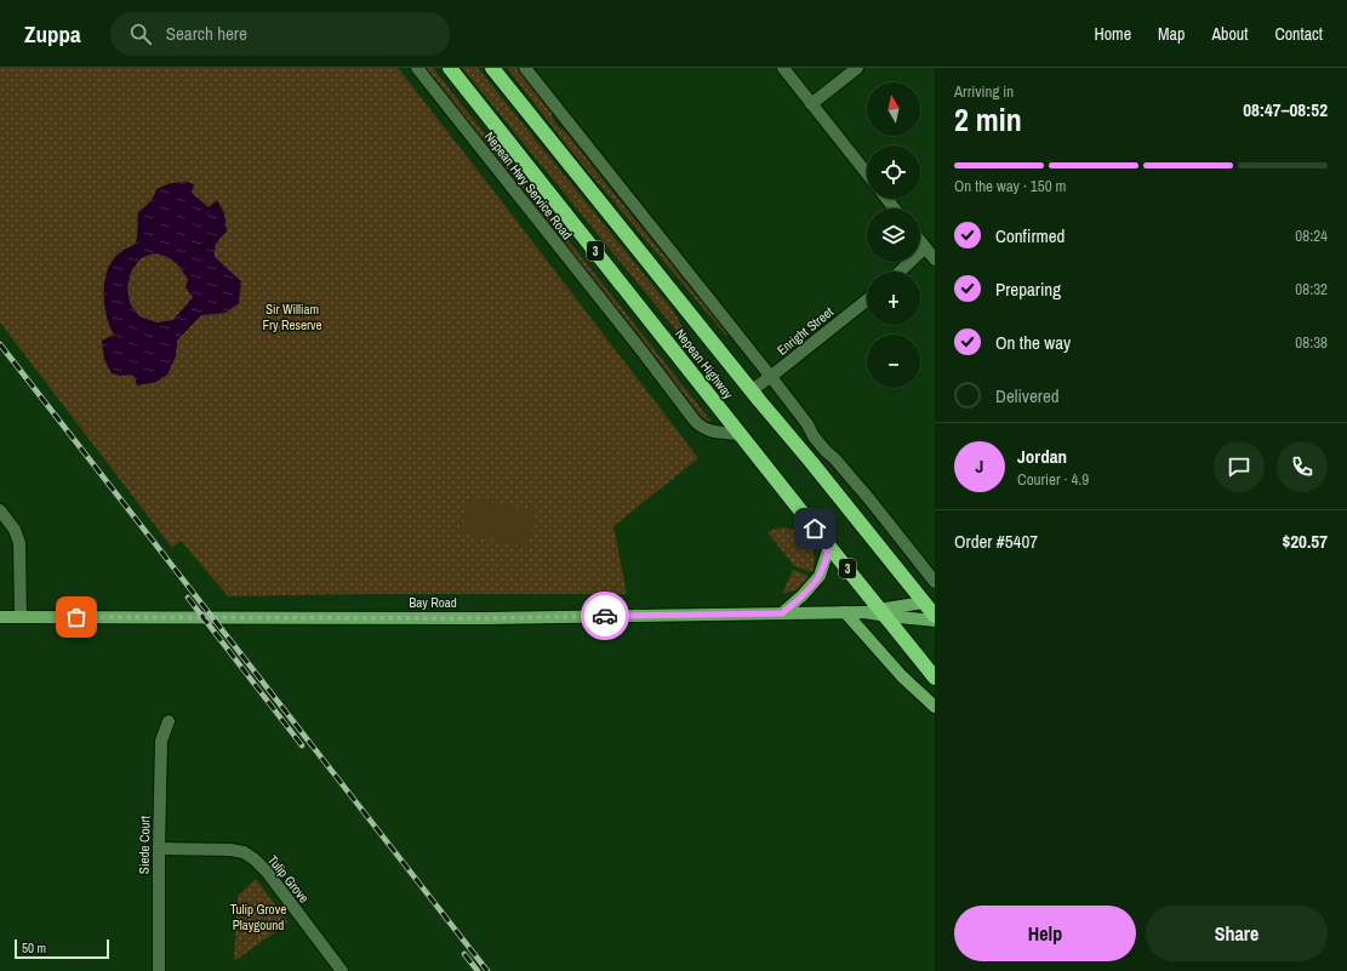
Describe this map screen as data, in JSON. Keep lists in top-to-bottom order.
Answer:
{
  "streets": {
    "highway": ["3", "Nepean Highway"],
    "main road": ["Bay Road"],
    "street": [
      "Nepean Hwy Service Road",
      "Enright Street",
      "Siede Court",
      "Tulip Grove"
    ]
  },
  "crossings": [
    ["Nepean Hwy Service Road", "Nepean Highway"],
    ["Enright Street", "Nepean Highway"],
    ["Nepean Highway", "Bay Road"],
    ["Siede Court", "Tulip Grove"]
  ],
  "parks": ["Sir William Fry Reserve", "Tulip Grove Playgound"],
  "scale_bar": "50 m",
  "north": "top",
  "page": {
    "header": "Zuppa",
    "search": "Search here",
    "nav": [
      "Home",
      "Map",
      "About",
      "Contact"
    ],
    "heading": ["2 min", "Arriving in", "08:47–08:52"],
    "panel": [
      "Jordan",
      "Courier · 4.9",
      "Order #5407",
      "$20.57"
    ],
    "map_buttons": ["+", "−"],
    "bar": "On the way · 150 m",
    "list": [
      ["Confirmed", "08:24"],
      ["Preparing", "08:32"],
      ["On the way", "08:38"],
      "Delivered"
    ],
    "round": "J",
    "buttons": ["Help", "Share"],
    "scale": "50 m"
  }
}
